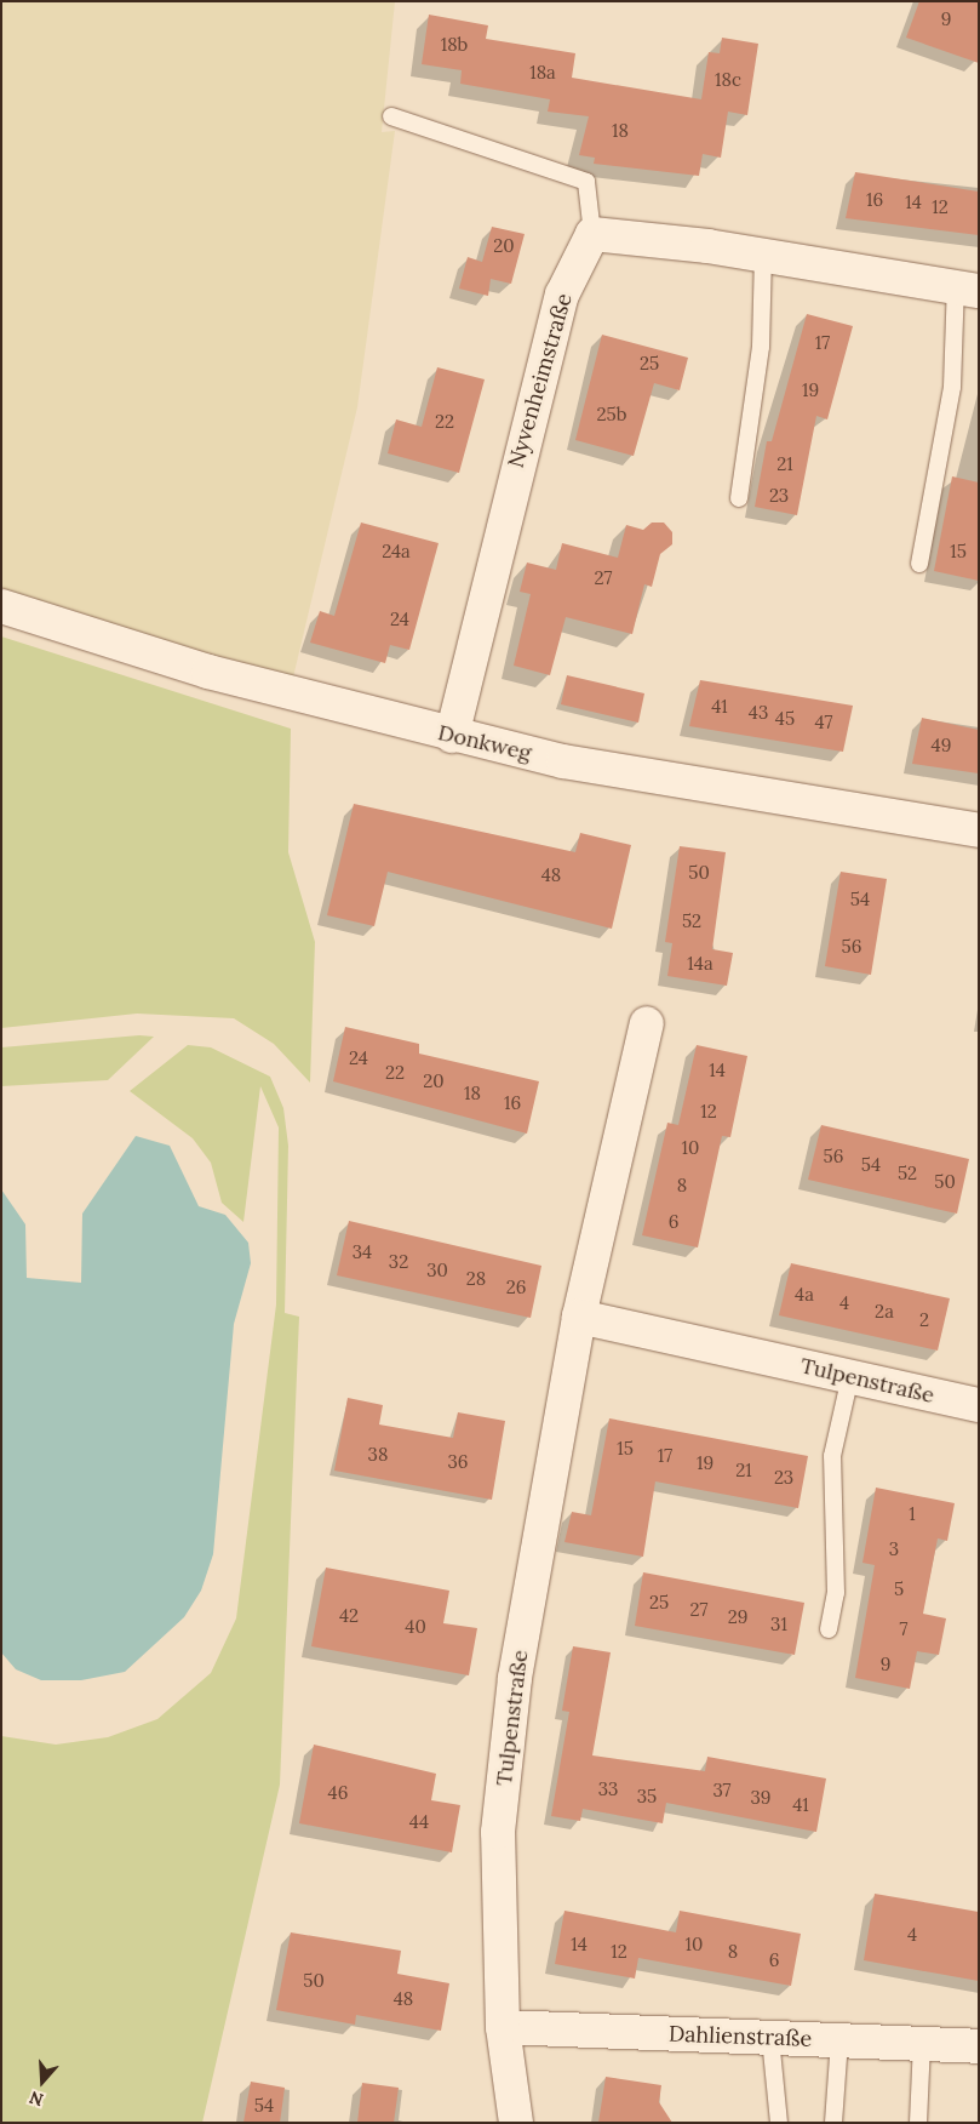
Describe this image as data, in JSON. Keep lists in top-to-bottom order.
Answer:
{
  "streets": {
    "street": [
      "Nyvenheimstraße",
      "Donkweg",
      "Tulpenstraße",
      "Dahlienstraße"
    ]
  },
  "crossings": [
    ["Nyvenheimstraße", "Donkweg"],
    ["Tulpenstraße", "Dahlienstraße"]
  ],
  "house_numbers": [
    "9",
    "18b",
    "18a",
    "18c",
    "18",
    "16",
    "14",
    "12",
    "20",
    "17",
    "25",
    "19",
    "25b",
    "22",
    "21",
    "23",
    "24a",
    "15",
    "27",
    "24",
    "41",
    "43",
    "45",
    "47",
    "49",
    "50",
    "48",
    "54",
    "52",
    "56",
    "14a",
    "24",
    "14",
    "22",
    "20",
    "18",
    "16",
    "12",
    "10",
    "56",
    "54",
    "52",
    "50",
    "8",
    "6",
    "34",
    "32",
    "30",
    "28",
    "26",
    "4a",
    "4",
    "2a",
    "2",
    "15",
    "38",
    "17",
    "36",
    "19",
    "21",
    "23",
    "1",
    "3",
    "5",
    "25",
    "27",
    "42",
    "29",
    "31",
    "40",
    "7",
    "9",
    "33",
    "37",
    "46",
    "35",
    "39",
    "41",
    "44",
    "4",
    "14",
    "10",
    "12",
    "8",
    "6",
    "50",
    "48",
    "54"
  ],
  "north": "bottom"
}
